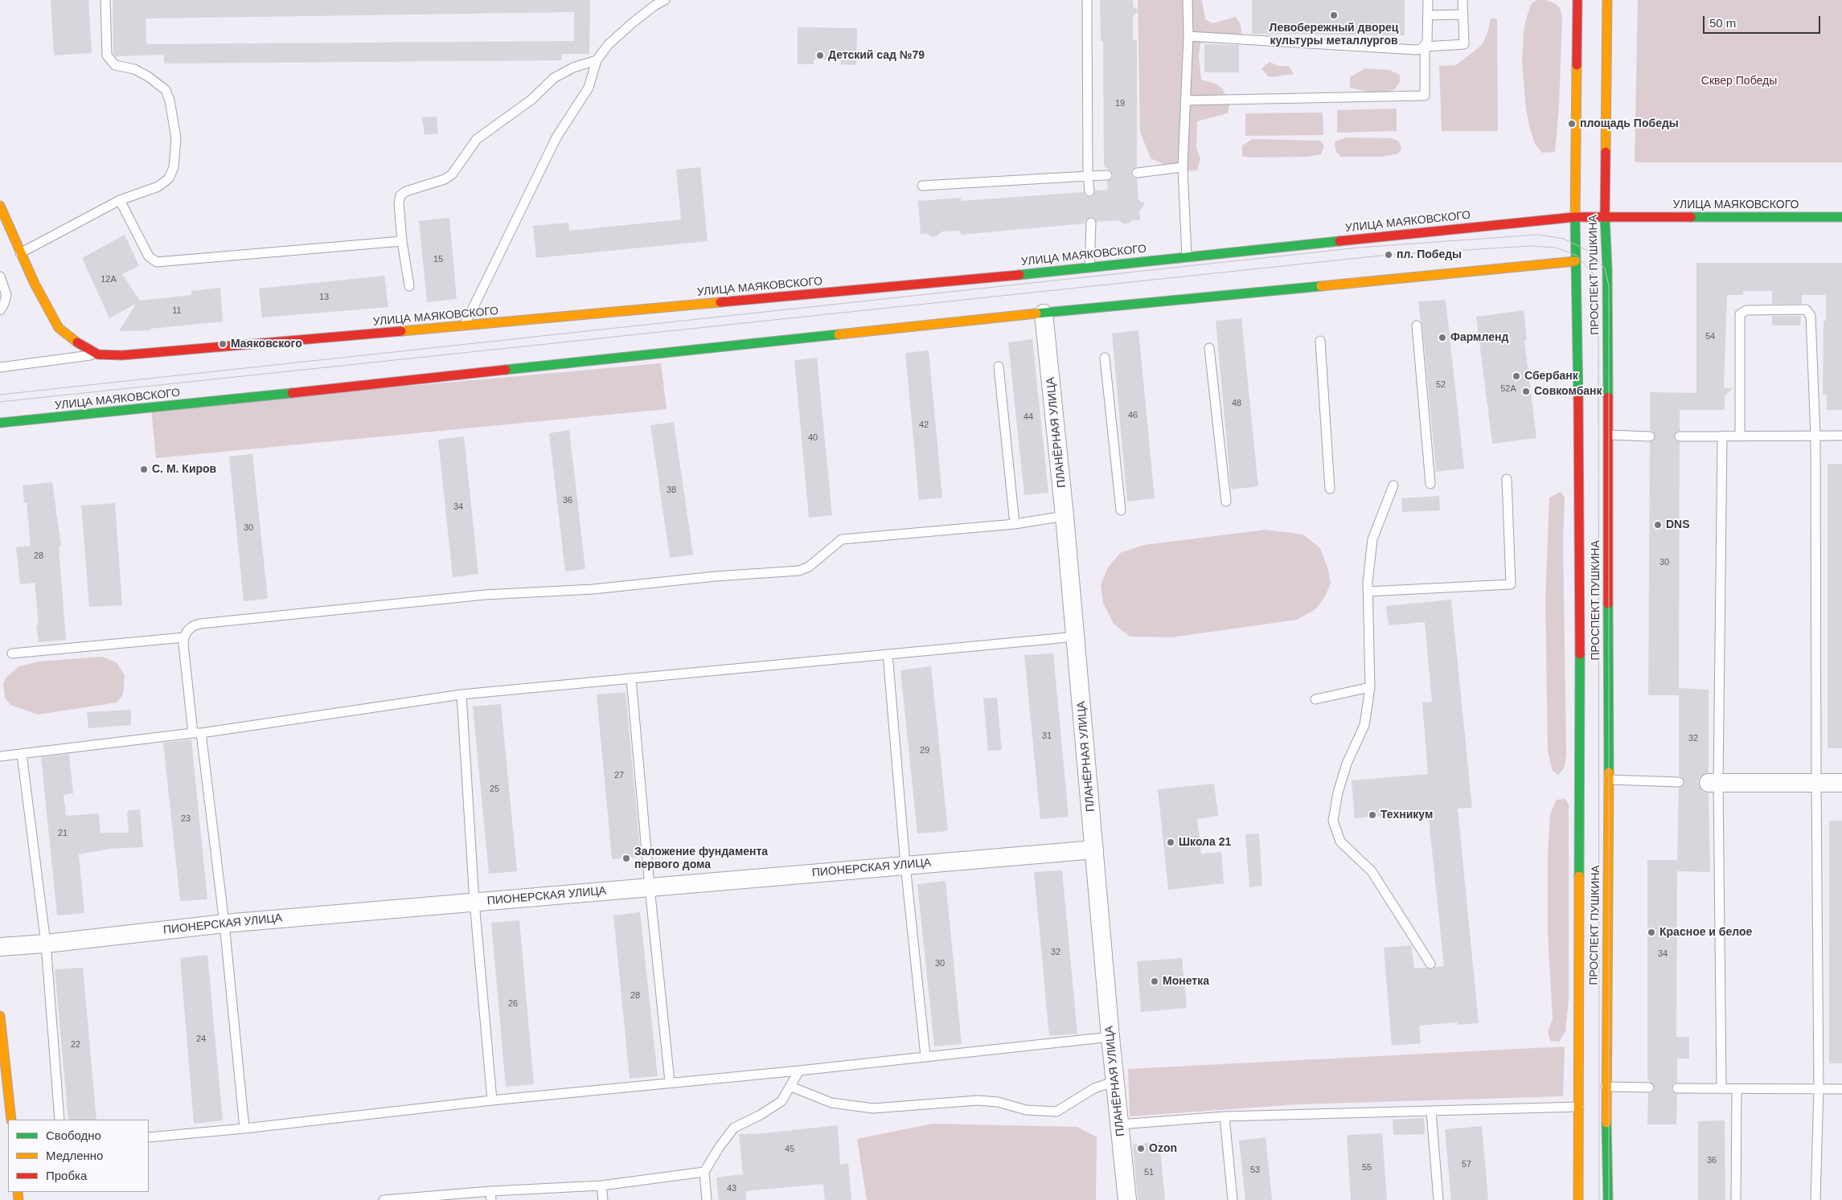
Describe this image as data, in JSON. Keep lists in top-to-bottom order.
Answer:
{
  "streets": {
    "main road": ["УЛИЦА МАЯКОВСКОГО", "ПРОСПЕКТ ПУШКИНА"],
    "street": ["ПЛАНЁРНАЯ УЛИЦА", "ПИОНЕРСКАЯ УЛИЦА"]
  },
  "crossings": [
    ["УЛИЦА МАЯКОВСКОГО", "ПРОСПЕКТ ПУШКИНА"],
    ["УЛИЦА МАЯКОВСКОГО", "ПЛАНЁРНАЯ УЛИЦА"],
    ["ПЛАНЁРНАЯ УЛИЦА", "ПИОНЕРСКАЯ УЛИЦА"]
  ],
  "parks": ["Сквер Победы"],
  "places": [
    "Левобережный дворец культуры металлургов",
    "Детский сад №79",
    "площадь Победы",
    "пл. Победы",
    "Фармленд",
    "Маяковского",
    "Сбербанк",
    "Совкомбанк",
    "С. М. Киров",
    "DNS",
    "Техникум",
    "Школа 21",
    "Заложение фундамента первого дома",
    "Красное и белое",
    "Монетка",
    "Ozon"
  ],
  "house_numbers": [
    "19",
    "15",
    "12А",
    "13",
    "11",
    "54",
    "52",
    "52А",
    "48",
    "46",
    "44",
    "42",
    "40",
    "38",
    "36",
    "34",
    "30",
    "28",
    "30",
    "31",
    "32",
    "29",
    "27",
    "25",
    "23",
    "21",
    "32",
    "34",
    "30",
    "28",
    "26",
    "24",
    "22",
    "45",
    "36",
    "57",
    "55",
    "53",
    "51",
    "43"
  ],
  "legend": ["Свободно", "Медленно", "Пробка"],
  "scale_bar": "50 m"
}
